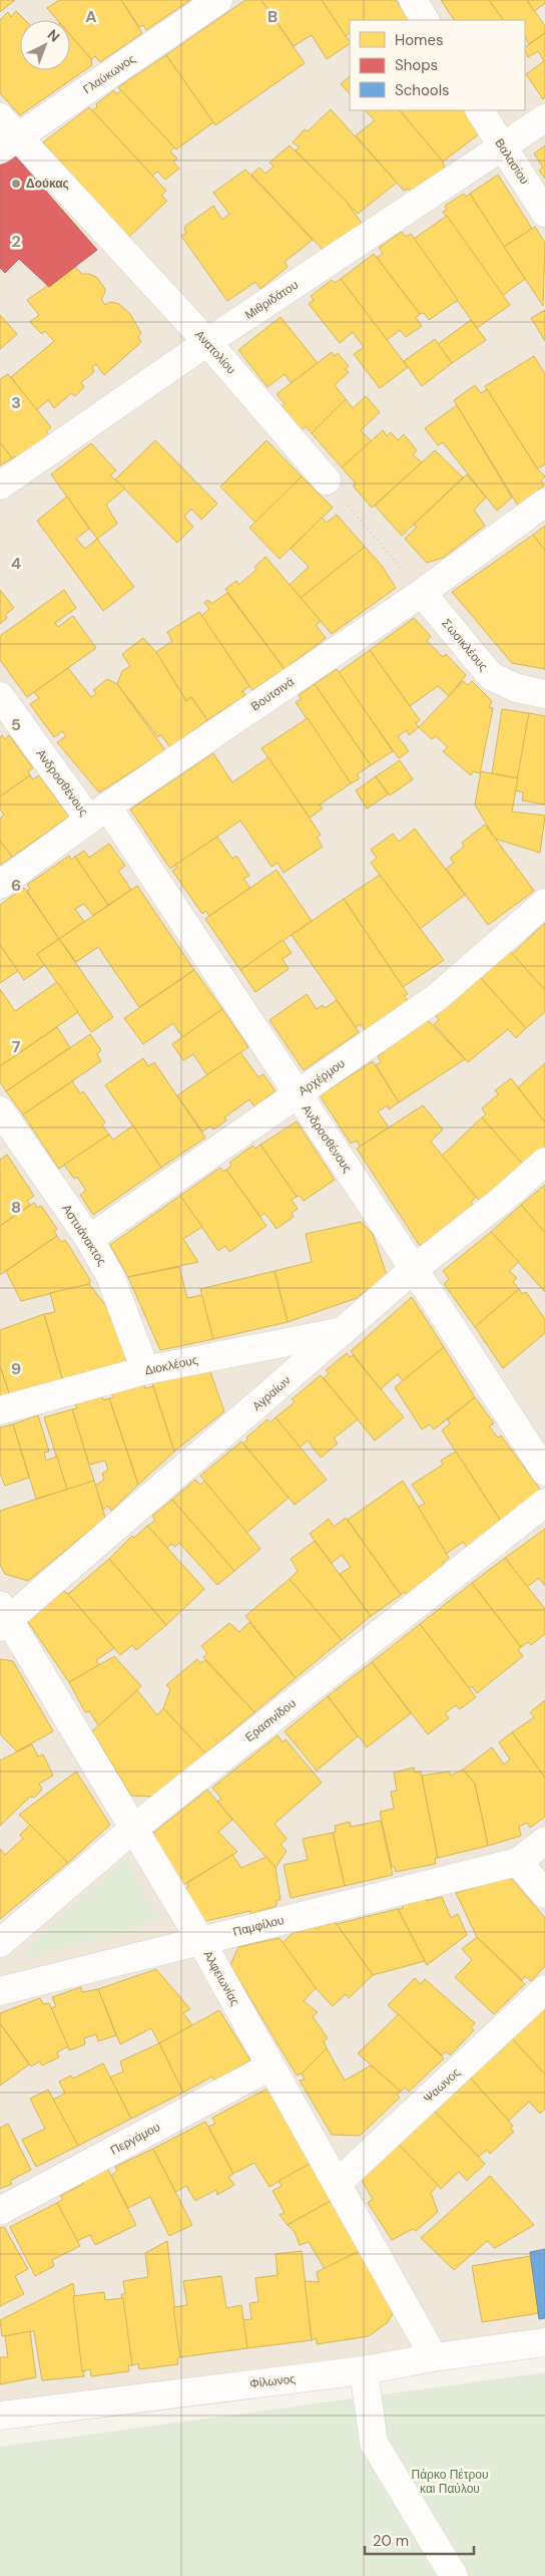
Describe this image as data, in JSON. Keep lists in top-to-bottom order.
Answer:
{
  "streets": {
    "street": [
      "Γλαύκωνος",
      "Βαλασίου",
      "Μιθριδάτου",
      "Ανατολίου",
      "Σωσικλέους",
      "Βουτσινά",
      "Ανδροσθένους",
      "Αρχέρμου",
      "Αστυάνακτος",
      "Διοκλέους",
      "Αγραίων",
      "Ερασινίδου",
      "Παμφίλου",
      "Αλφειωνίας",
      "Ψαωνος",
      "Περγάμου",
      "Φίλωνος"
    ]
  },
  "crossings": [
    ["Γλαύκωνος", "Ανατολίου"],
    ["Βαλασίου", "Μιθριδάτου"],
    ["Μιθριδάτου", "Ανατολίου"],
    ["Σωσικλέους", "Βουτσινά"],
    ["Βουτσινά", "Ανδροσθένους"],
    ["Ανδροσθένους", "Αρχέρμου"],
    ["Ανδροσθένους", "Αγραίων"],
    ["Αρχέρμου", "Αστυάνακτος"],
    ["Αστυάνακτος", "Διοκλέους"],
    ["Διοκλέους", "Αγραίων"],
    ["Αγραίων", "Αλφειωνίας"],
    ["Ερασινίδου", "Αλφειωνίας"],
    ["Παμφίλου", "Αλφειωνίας"],
    ["Αλφειωνίας", "Ψαωνος"],
    ["Αλφειωνίας", "Περγάμου"],
    ["Αλφειωνίας", "Φίλωνος"]
  ],
  "parks": ["Πάρκο Πέτρου και Παύλου"],
  "places": ["Δούκας"],
  "legend": ["Homes", "Shops", "Schools"],
  "scale_bar": "20 m",
  "north": "top right",
  "grid": {
    "columns": ["A", "B"],
    "rows": [
      "2",
      "3",
      "4",
      "5",
      "6",
      "7",
      "8",
      "9"
    ]
  }
}
